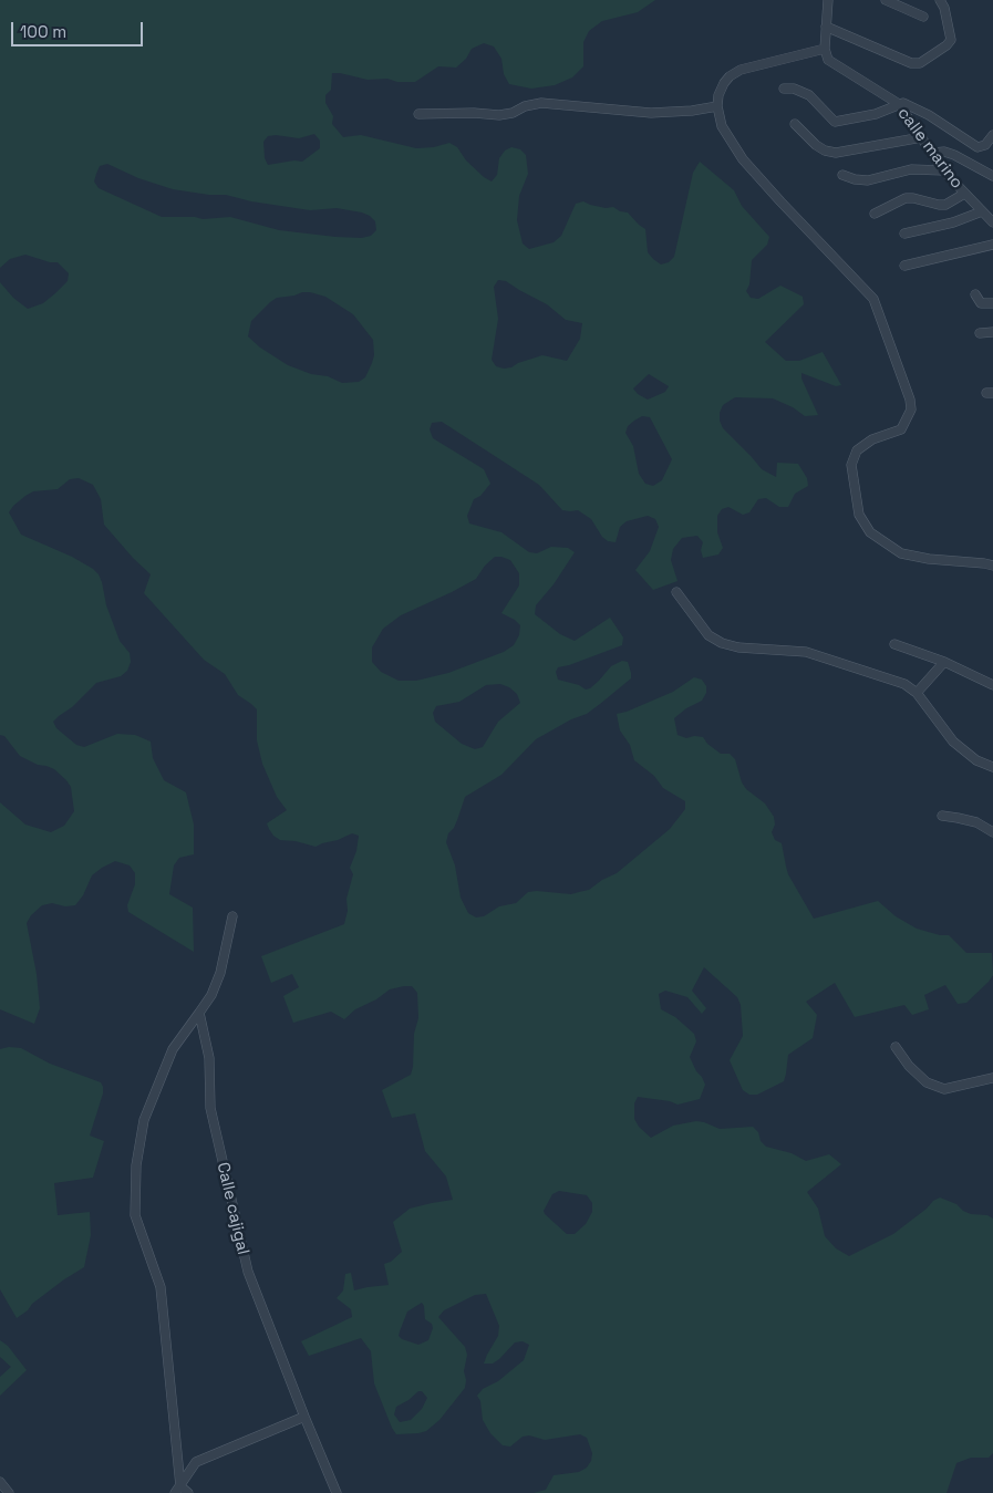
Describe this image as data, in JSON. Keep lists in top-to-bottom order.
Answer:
{
  "streets": {
    "street": ["calle marino", "Calle cajigal"]
  },
  "scale_bar": "100 m"
}
